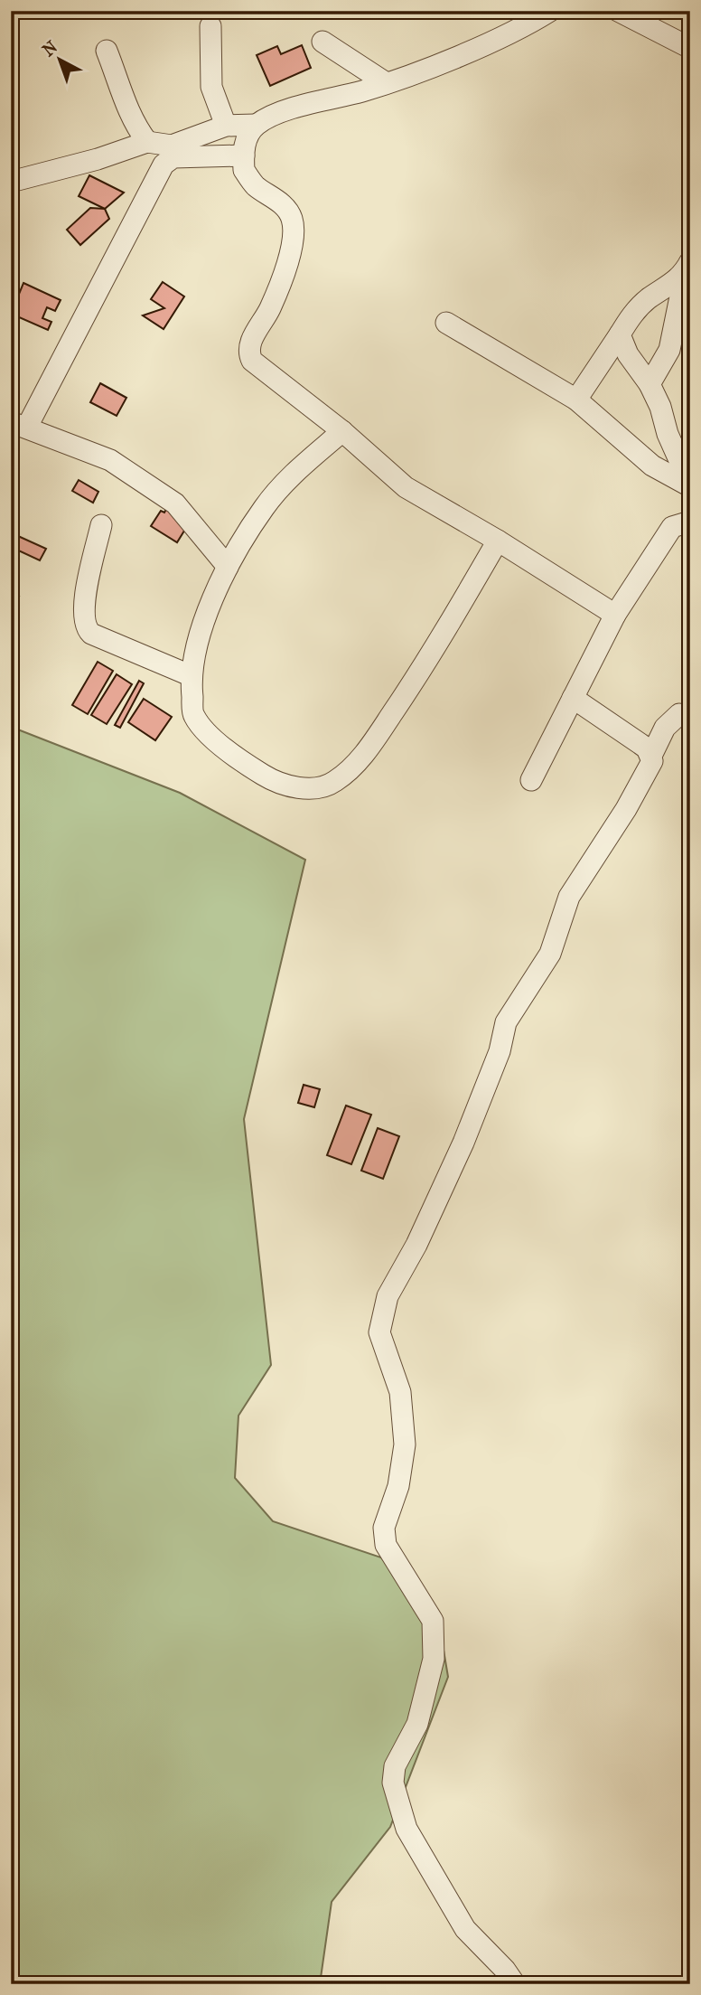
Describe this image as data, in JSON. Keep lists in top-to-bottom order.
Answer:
{
  "north": "top left"
}
